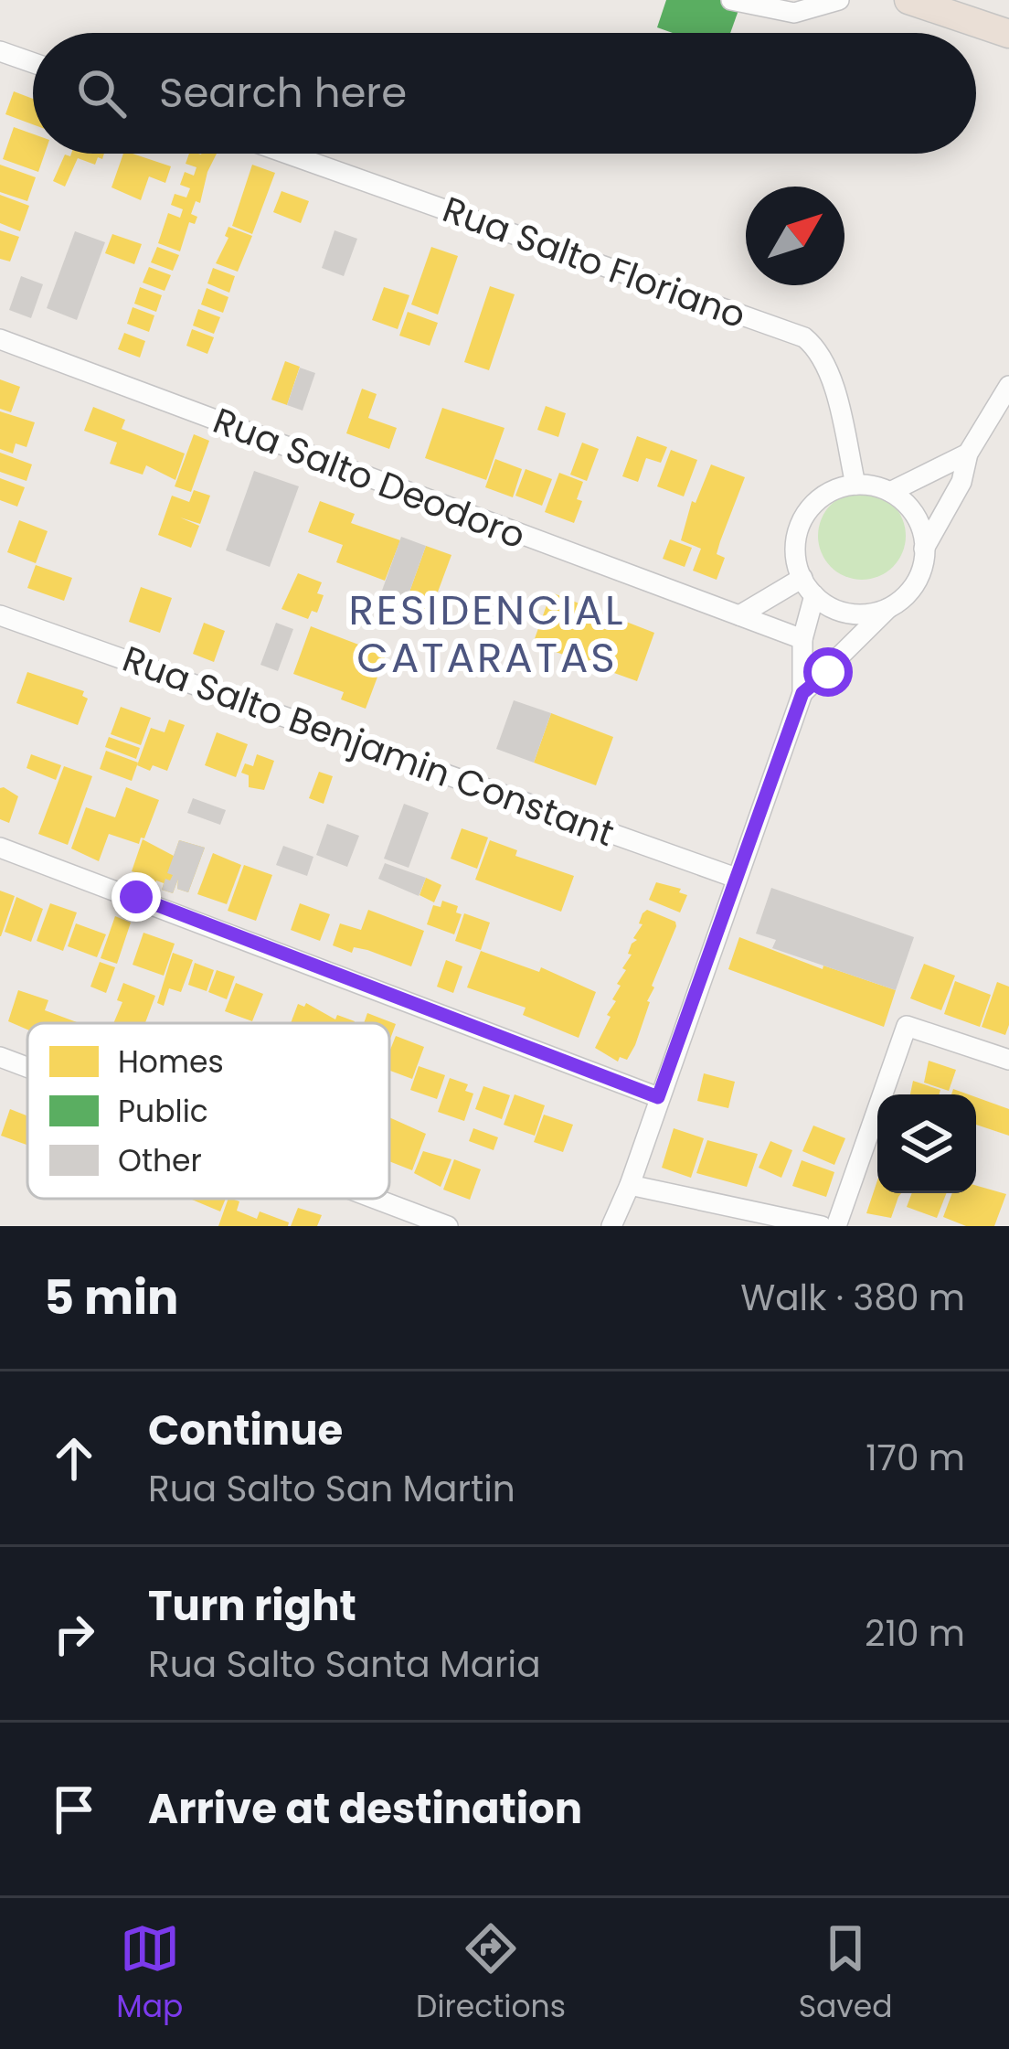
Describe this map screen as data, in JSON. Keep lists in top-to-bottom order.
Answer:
{
  "streets": {
    "street": ["Rua Salto Floriano", "Rua Salto Deodoro", "Rua Salto Benjamin Constant"]
  },
  "districts": ["RESIDENCIAL CATARATAS"],
  "legend": ["Homes", "Public", "Other"],
  "north": "top right",
  "page": {
    "search": "Search here",
    "heading": ["5 min", "Walk · 380 m"],
    "list": [
      ["Continue", "Rua Salto San Martin", "170 m"],
      ["Turn right", "Rua Salto Santa Maria", "210 m"],
      "Arrive at destination"
    ],
    "nav": ["Map", "Directions", "Saved"]
  }
}
